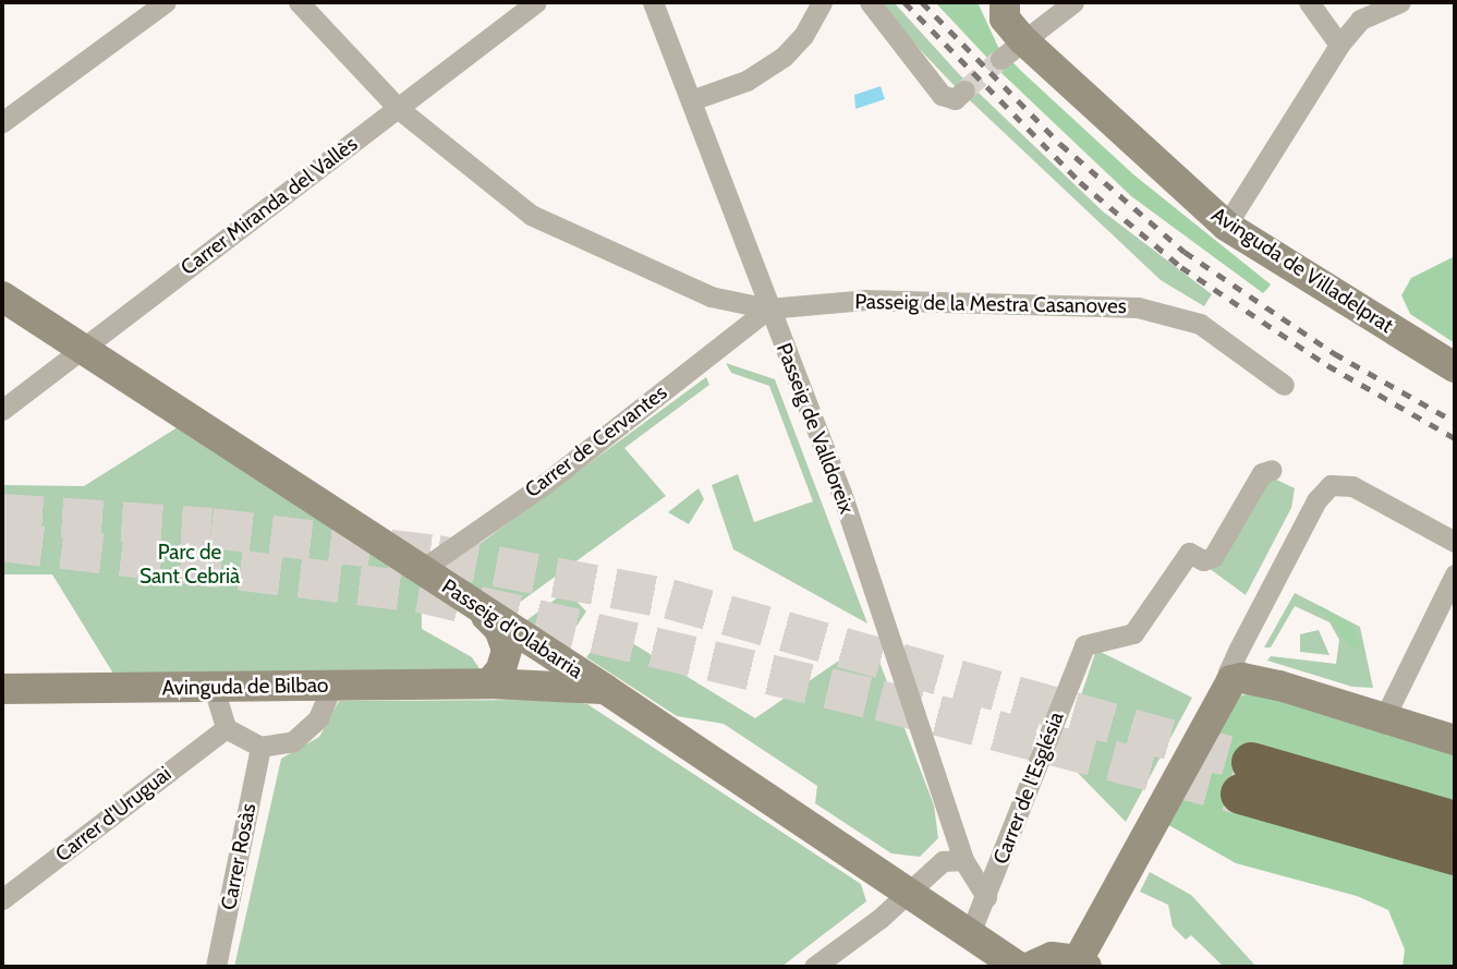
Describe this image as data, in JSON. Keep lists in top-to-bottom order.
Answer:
{
  "streets": {
    "street": [
      "Carrer Miranda del Vallès",
      "Avinguda de Villadelprat",
      "Passeig de la Mestra Casanoves",
      "Passeig de Valldoreix",
      "Carrer de Cervantes",
      "Passeig d'Olabarria",
      "Avinguda de Bilbao",
      "Carrer de l'Església",
      "Carrer d'Uruguai",
      "Carrer Rosàs"
    ]
  },
  "crossings": [
    ["Carrer Miranda del Vallès", "Passeig de la Mestra Casanoves"],
    ["Carrer Miranda del Vallès", "Passeig d'Olabarria"],
    ["Passeig de la Mestra Casanoves", "Passeig de Valldoreix"],
    ["Passeig de la Mestra Casanoves", "Carrer de Cervantes"],
    ["Passeig de Valldoreix", "Carrer de Cervantes"],
    ["Passeig de Valldoreix", "Carrer de l'Església"],
    ["Carrer de Cervantes", "Passeig d'Olabarria"],
    ["Passeig d'Olabarria", "Avinguda de Bilbao"],
    ["Passeig d'Olabarria", "Carrer de l'Església"]
  ],
  "parks": ["Parc de Sant Cebrià"]
}
